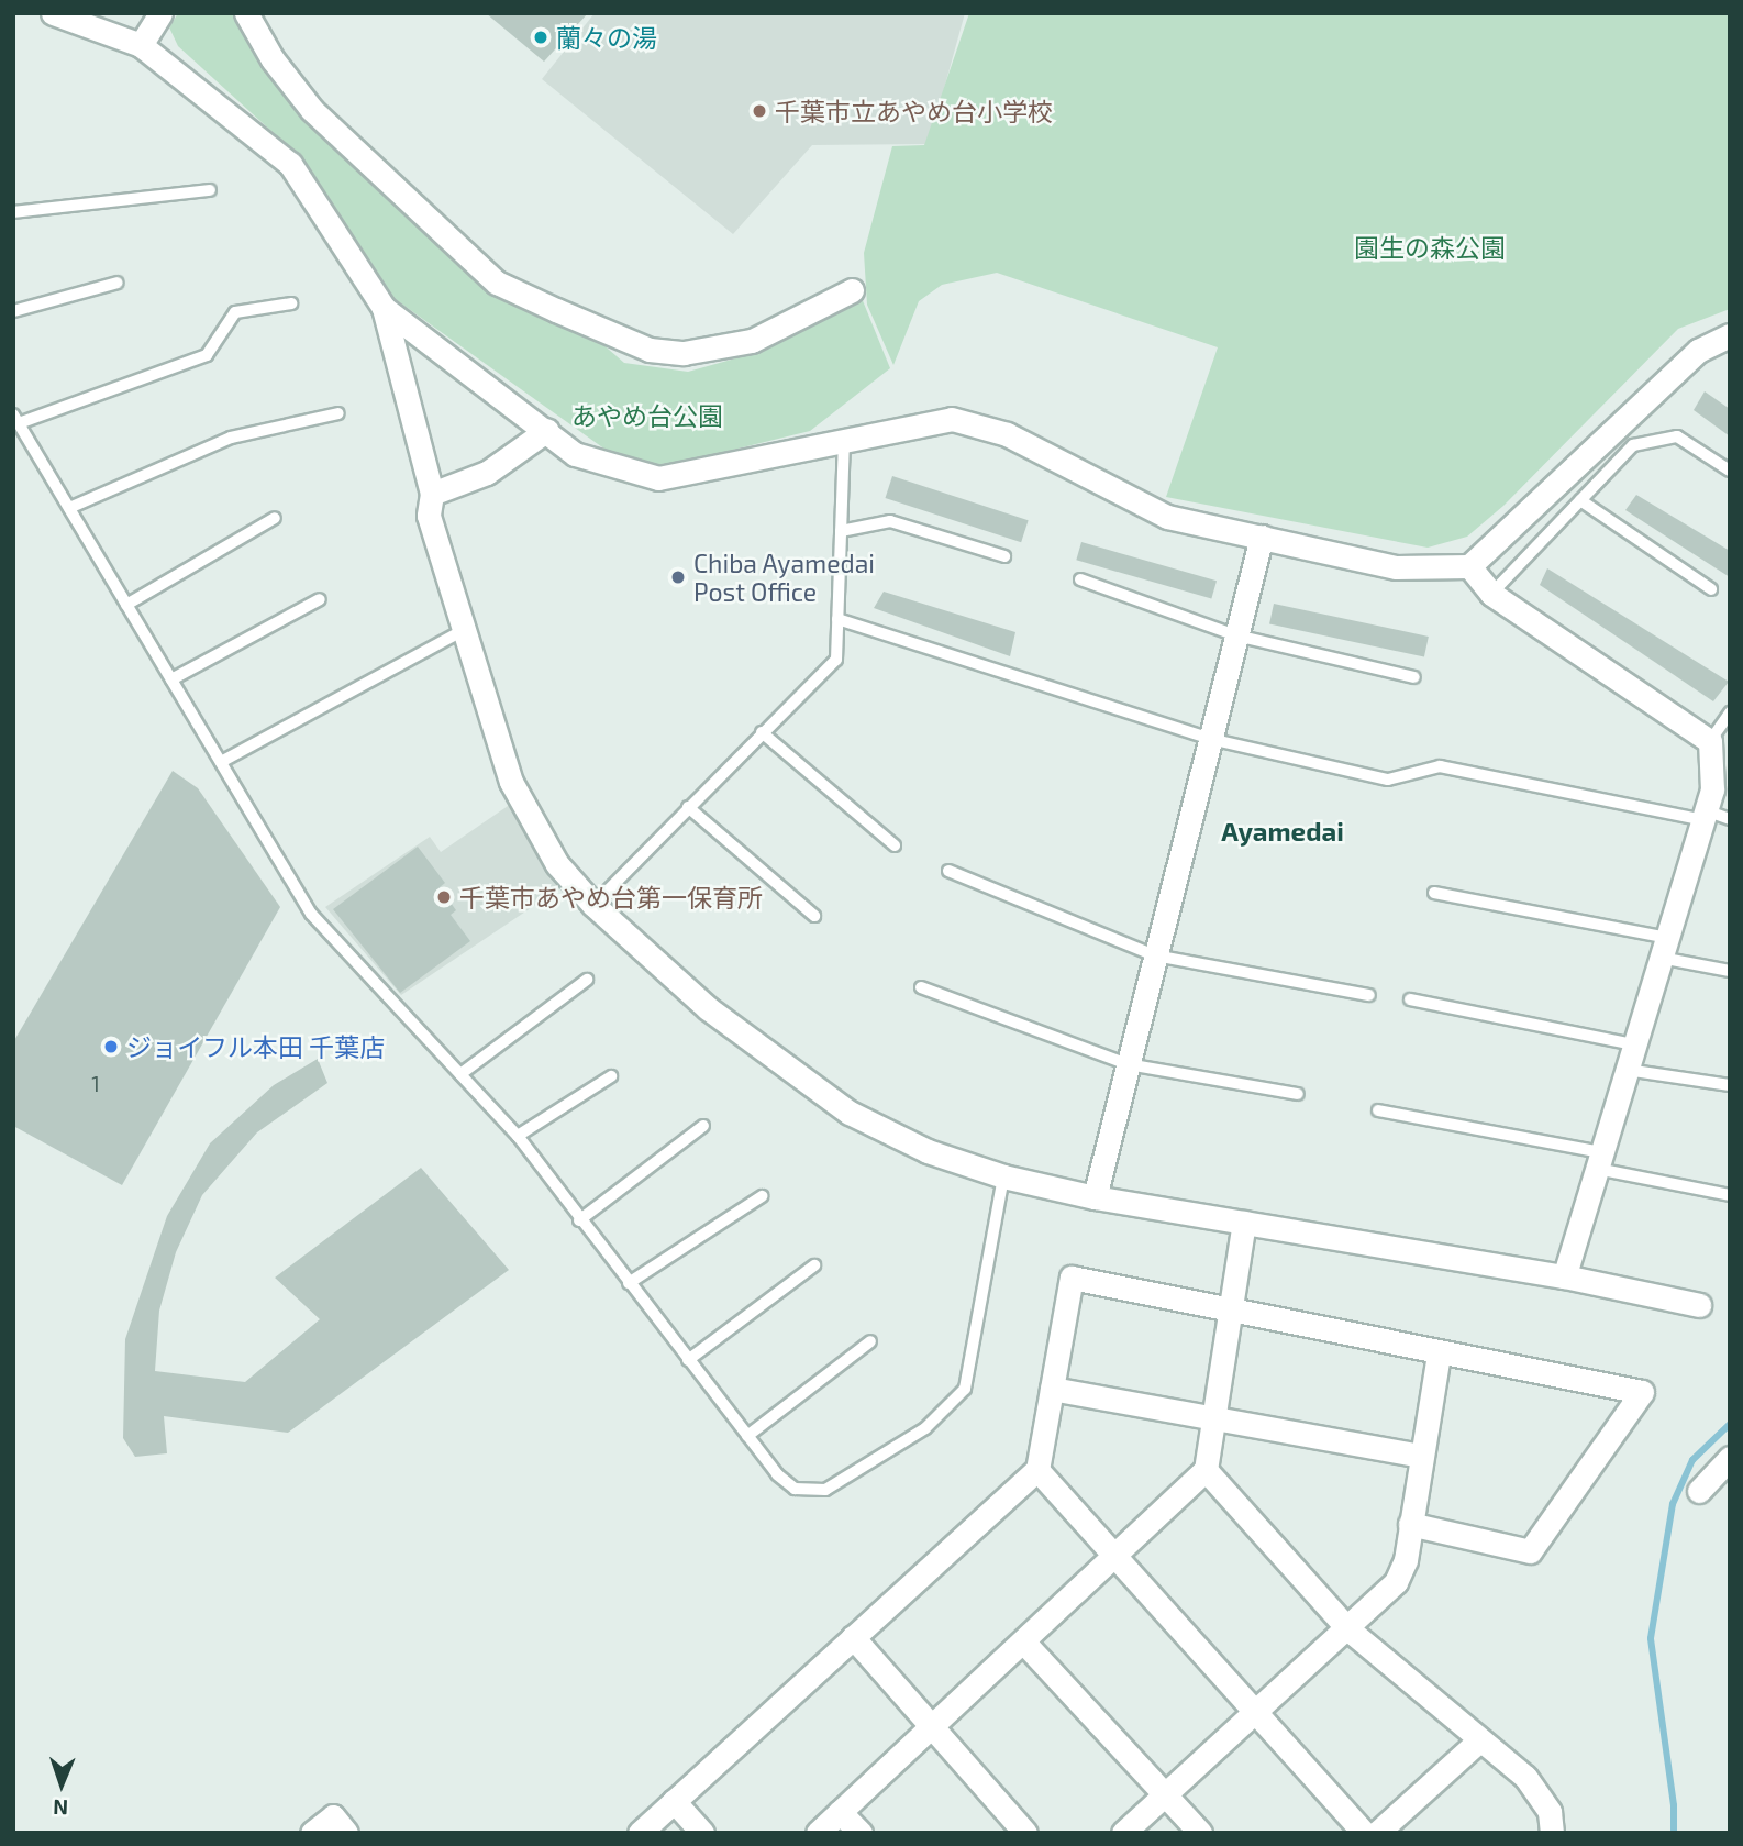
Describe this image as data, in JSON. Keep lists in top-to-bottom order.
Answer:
{
  "districts": ["Ayamedai"],
  "parks": ["園生の森公園", "あやめ台公園"],
  "places": [
    "蘭々の湯",
    "千葉市立あやめ台小学校",
    "Chiba Ayamedai Post Office",
    "千葉市あやめ台第一保育所",
    "ジョイフル本田 千葉店"
  ],
  "house_numbers": ["1"],
  "north": "bottom"
}
